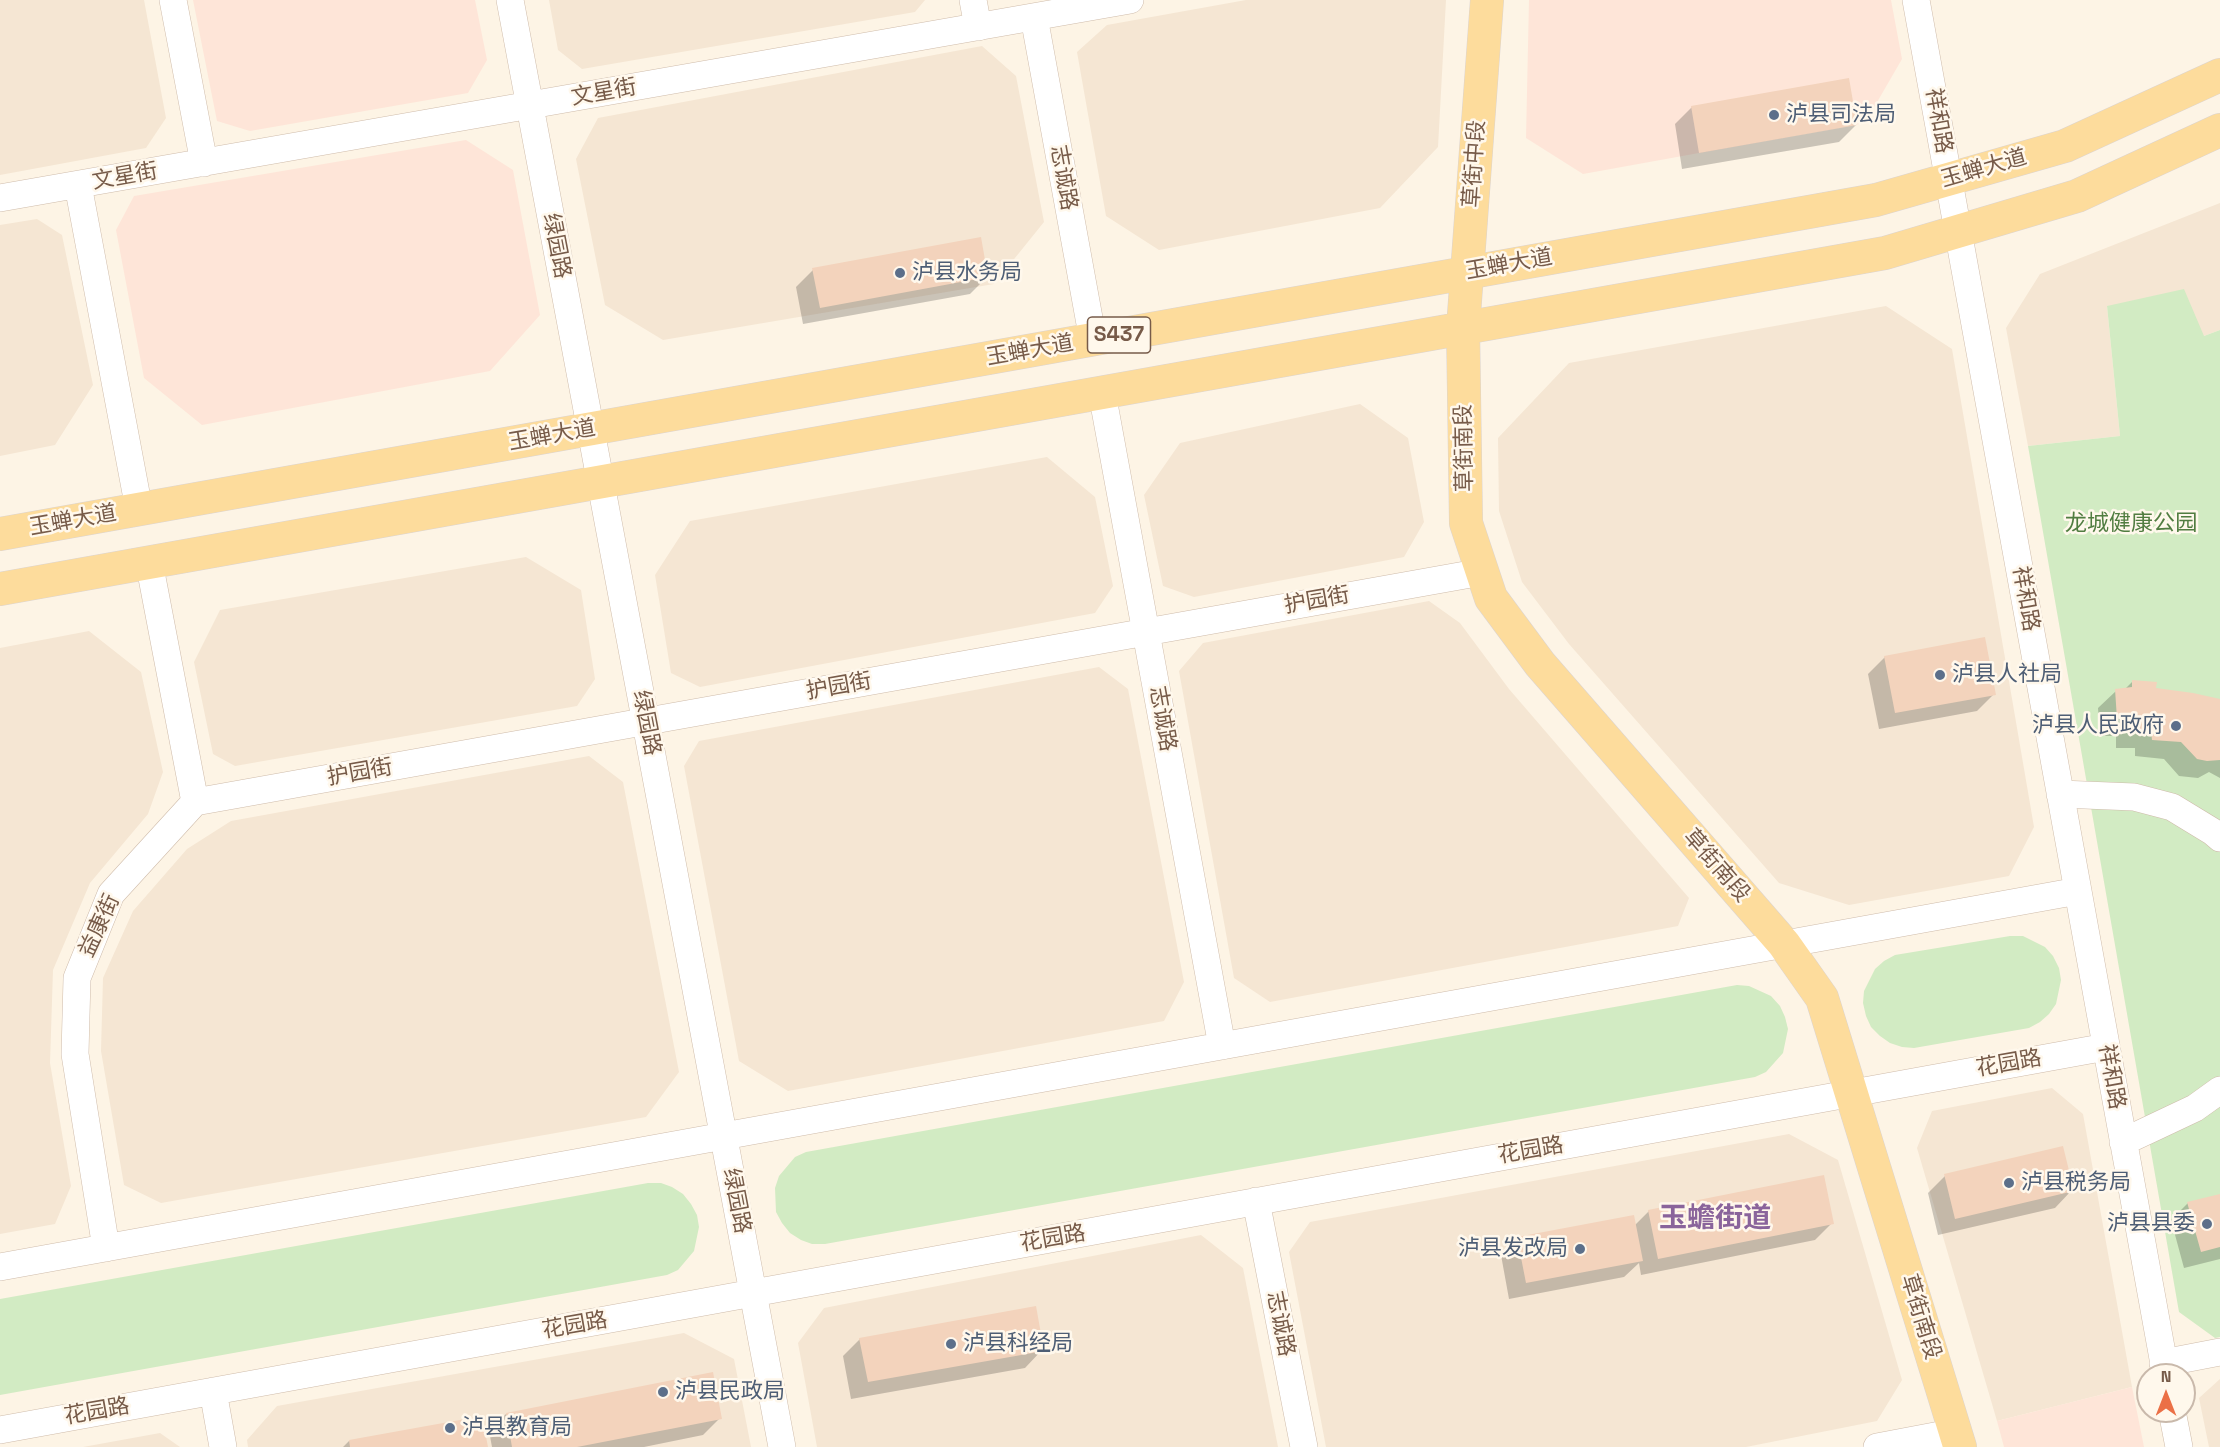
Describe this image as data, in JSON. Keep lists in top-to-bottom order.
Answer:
{
  "streets": {
    "main road": [
      "草街中段",
      "玉蝉大道",
      "S437",
      "草街南段"
    ],
    "street": [
      "文星街",
      "祥和路",
      "志诚路",
      "绿园路",
      "护园街",
      "益康街",
      "花园路"
    ]
  },
  "crossings": [
    ["文星街", "志诚路"],
    ["文星街", "绿园路"],
    ["祥和路", "玉蝉大道"],
    ["祥和路", "S437"],
    ["祥和路", "花园路"],
    ["草街中段", "玉蝉大道"],
    ["草街中段", "S437"],
    ["草街中段", "草街南段"],
    ["玉蝉大道", "志诚路"],
    ["玉蝉大道", "绿园路"],
    ["志诚路", "S437"],
    ["志诚路", "护园街"],
    ["志诚路", "花园路"],
    ["绿园路", "S437"],
    ["绿园路", "护园街"],
    ["绿园路", "花园路"],
    ["S437", "草街南段"],
    ["草街南段", "护园街"],
    ["草街南段", "花园路"],
    ["护园街", "益康街"]
  ],
  "districts": ["玉蟾街道"],
  "parks": ["龙城健康公园"],
  "places": [
    "泸县司法局",
    "泸县水务局",
    "泸县人社局",
    "泸县人民政府",
    "泸县税务局",
    "泸县县委",
    "泸县发改局",
    "泸县科经局",
    "泸县民政局",
    "泸县教育局"
  ],
  "north": "top"
}
